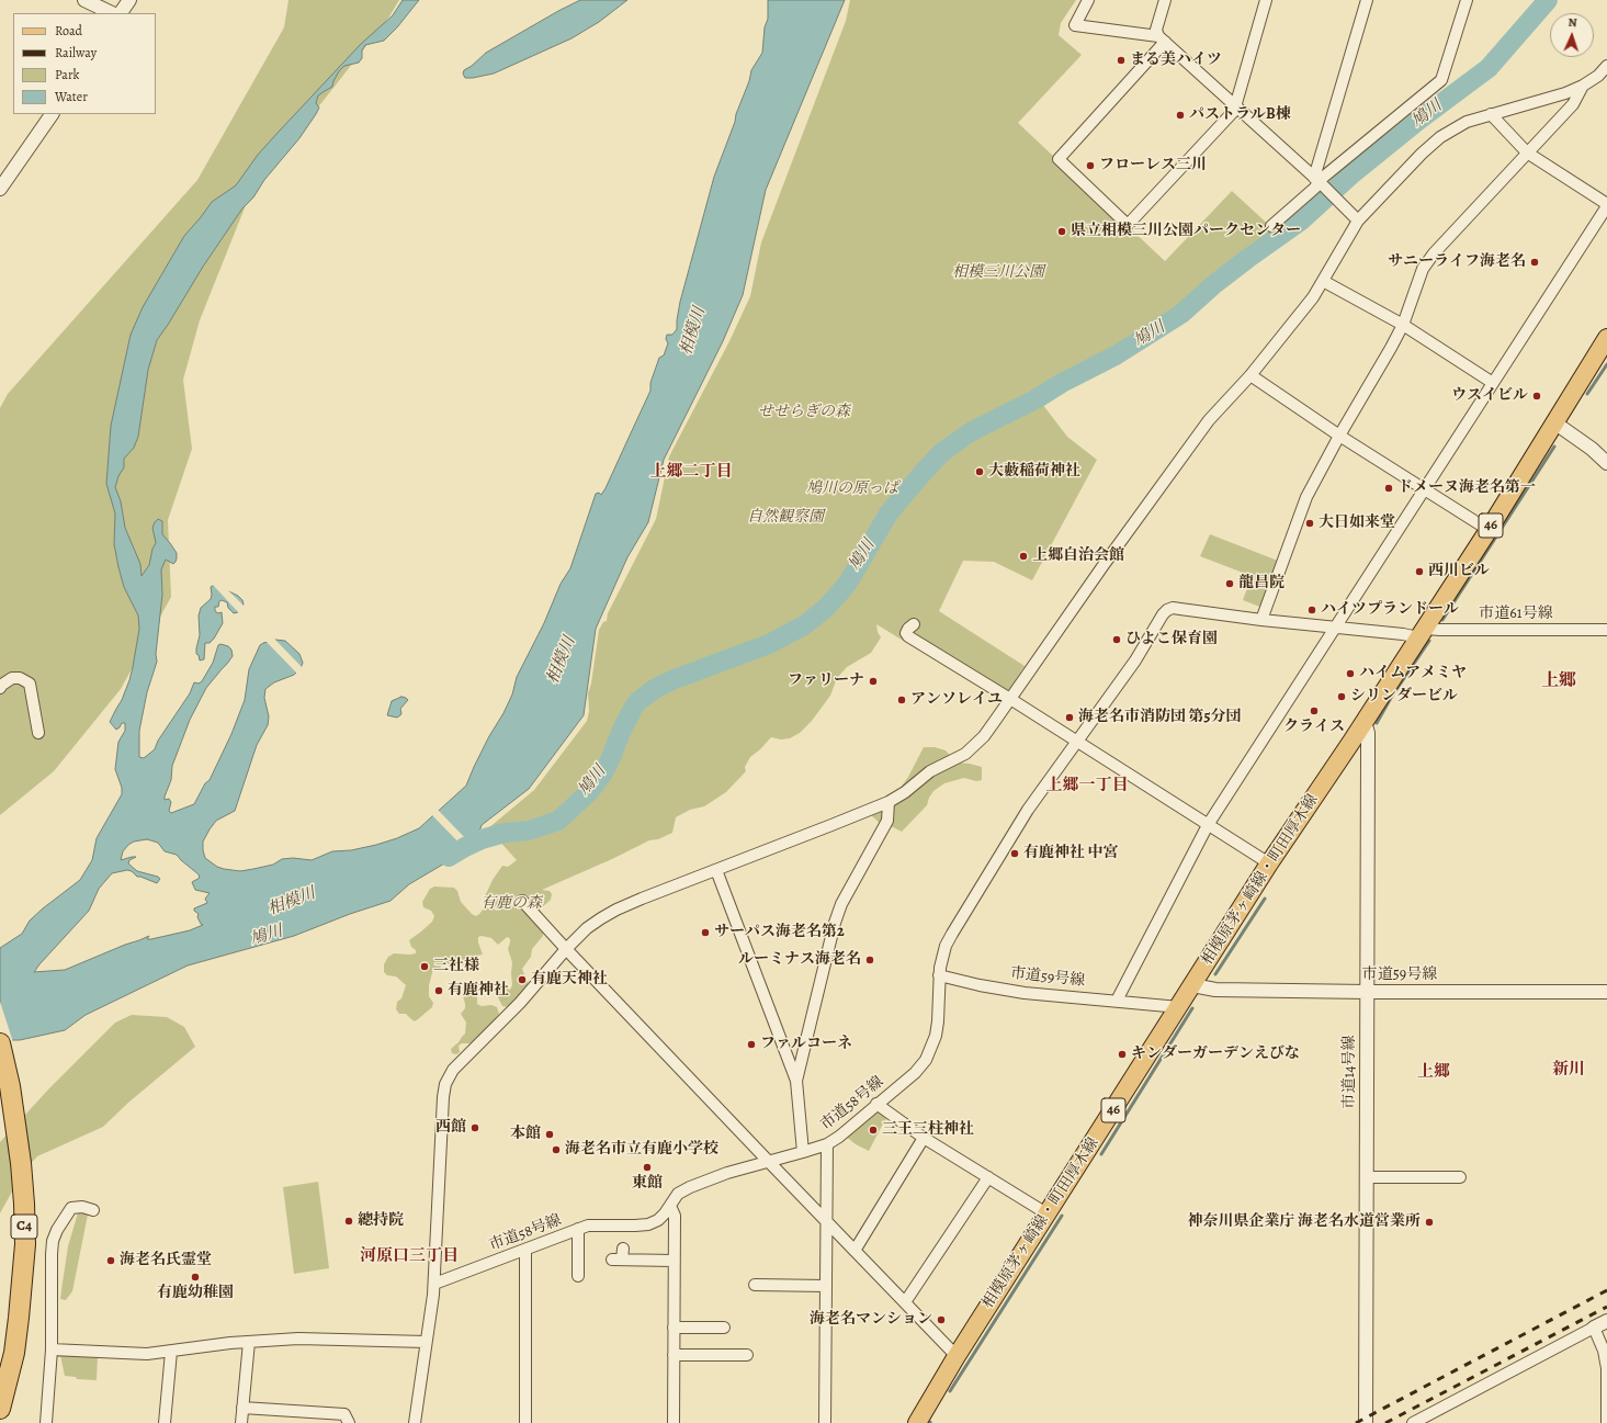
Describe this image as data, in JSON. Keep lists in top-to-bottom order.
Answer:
{
  "streets": {
    "highway": ["C4"],
    "main road": ["46", "相模原茅ヶ崎線・町田厚木線"],
    "street": [
      "市道61号線",
      "市道59号線",
      "市道14号線",
      "市道58号線"
    ]
  },
  "crossings": [
    ["市道61号線", "相模原茅ヶ崎線・町田厚木線"],
    ["市道61号線", "市道58号線"],
    ["相模原茅ヶ崎線・町田厚木線", "市道59号線"],
    ["相模原茅ヶ崎線・町田厚木線", "市道14号線"],
    ["市道59号線", "市道14号線"],
    ["市道59号線", "市道58号線"]
  ],
  "districts": [
    "上郷二丁目",
    "上郷",
    "上郷一丁目",
    "新川",
    "上郷",
    "河原口三丁目"
  ],
  "water": ["鳩川", "相模川"],
  "parks": [
    "相模三川公園",
    "せせらぎの森",
    "鳩川の原っぱ",
    "自然観察園",
    "有鹿の森"
  ],
  "places": [
    "まる美ハイツ",
    "パストラルB棟",
    "フローレス三川",
    "県立相模三川公園パークセンター",
    "サニーライフ海老名",
    "ウスイビル",
    "大藪稲荷神社",
    "ドメーヌ海老名第一",
    "大日如来堂",
    "上郷自治会館",
    "西川ビル",
    "龍昌院",
    "ハイツプランドール",
    "ひよこ保育園",
    "ハイムアメミヤ",
    "ファリーナ",
    "シリンダービル",
    "アンソレイユ",
    "クライス",
    "海老名市消防団 第5分団",
    "有鹿神社 中宮",
    "サーパス海老名第2",
    "ルーミナス海老名",
    "三社様",
    "有鹿天神社",
    "有鹿神社",
    "ファルコーネ",
    "キンダーガーデンえびな",
    "西館",
    "三王三柱神社",
    "本館",
    "海老名市立有鹿小学校",
    "東館",
    "總持院",
    "神奈川県企業庁 海老名水道営業所",
    "海老名氏霊堂",
    "有鹿幼稚園",
    "海老名マンション"
  ],
  "legend": [
    "Road",
    "Railway",
    "Park",
    "Water"
  ],
  "north": "top"
}
